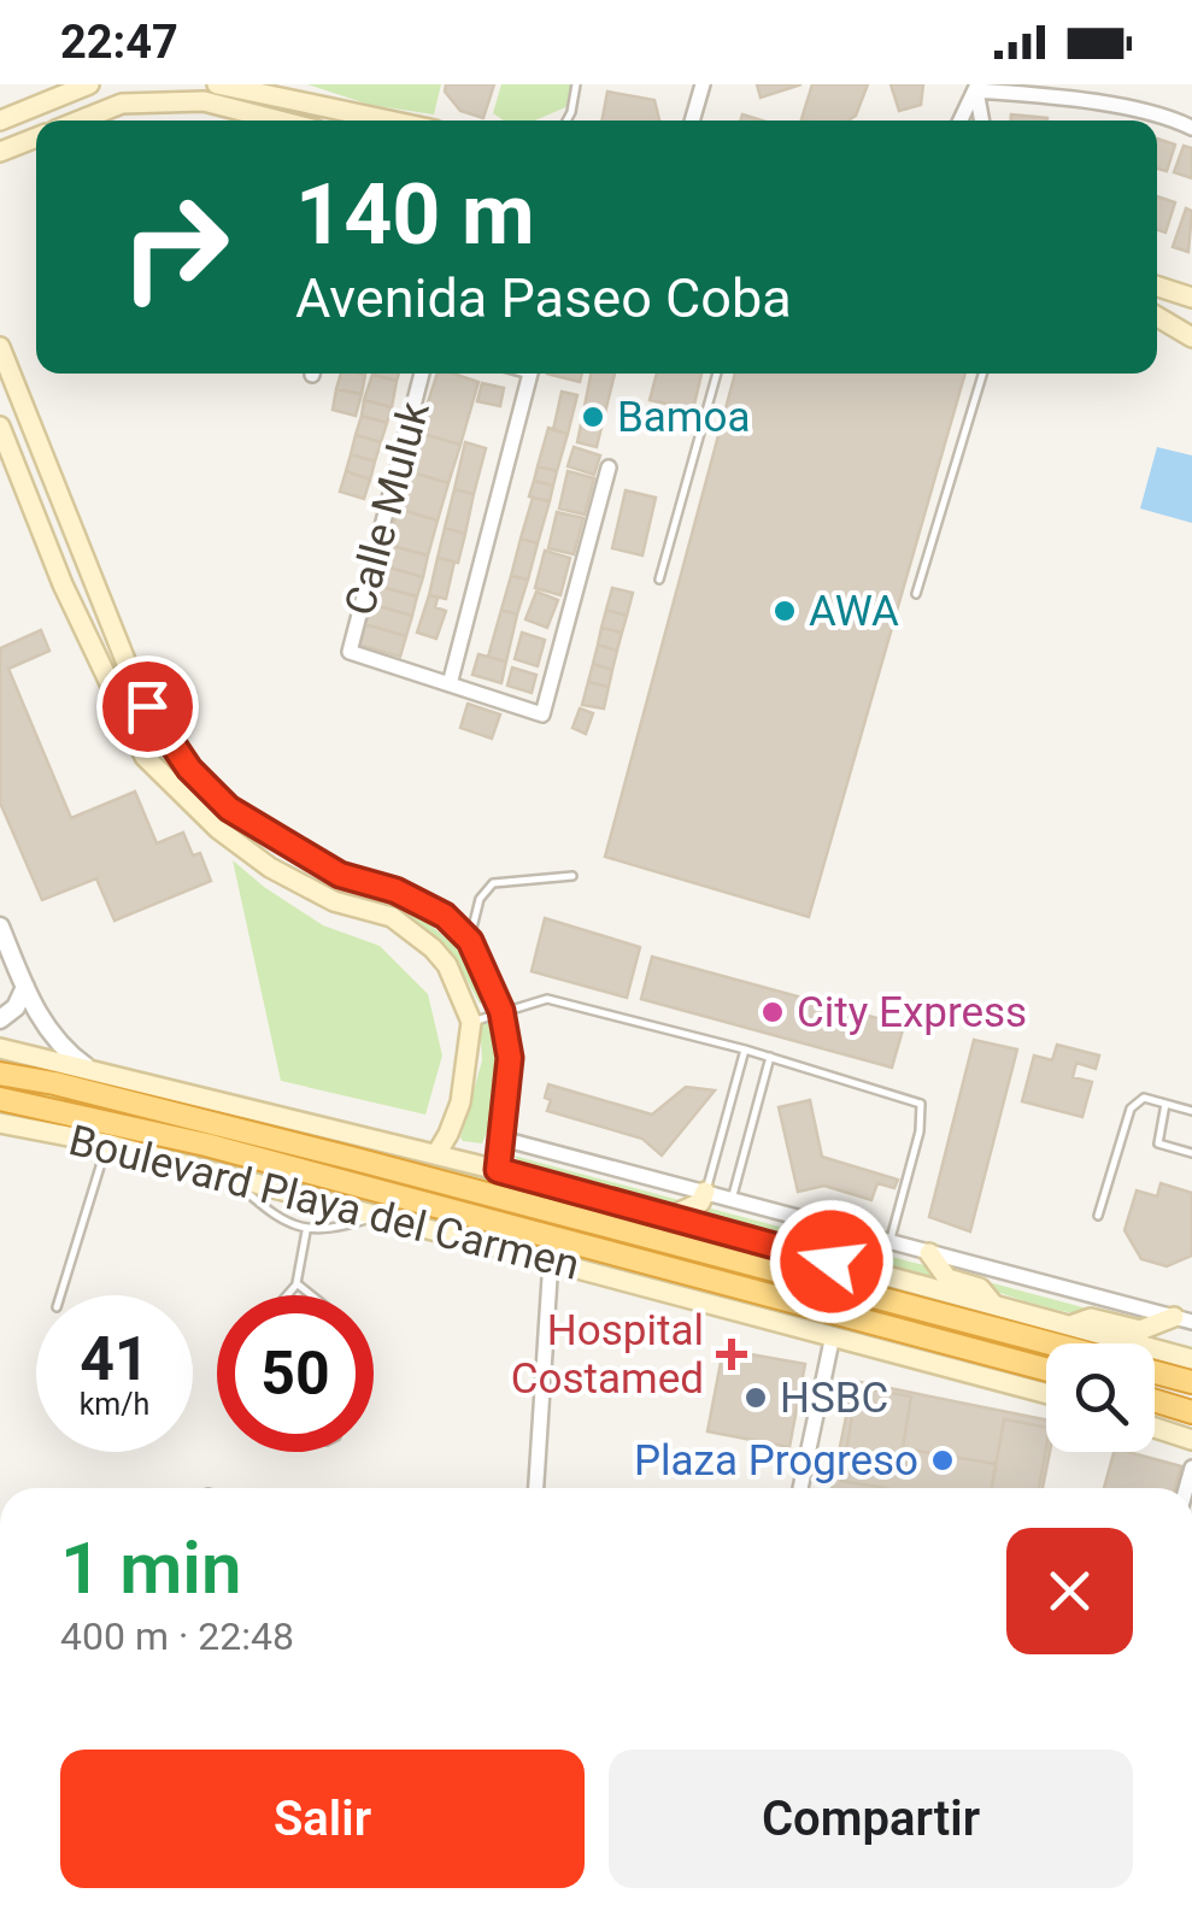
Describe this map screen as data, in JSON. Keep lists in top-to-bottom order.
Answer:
{
  "streets": {
    "main road": ["Boulevard Playa del Carmen"],
    "street": ["Calle Muluk"]
  },
  "places": {
    "other": [
      "Bamoa",
      "AWA",
      "City Express",
      "HSBC",
      "Plaza Progreso"
    ],
    "health": ["Hospital Costamed"]
  },
  "page": {
    "status": "22:47",
    "turn": ["140 m", "Avenida Paseo Coba"],
    "speed": "41 km/h",
    "limit": "50",
    "heading": ["1 min", "400 m · 22:48"],
    "buttons": ["Salir", "Compartir"]
  }
}
